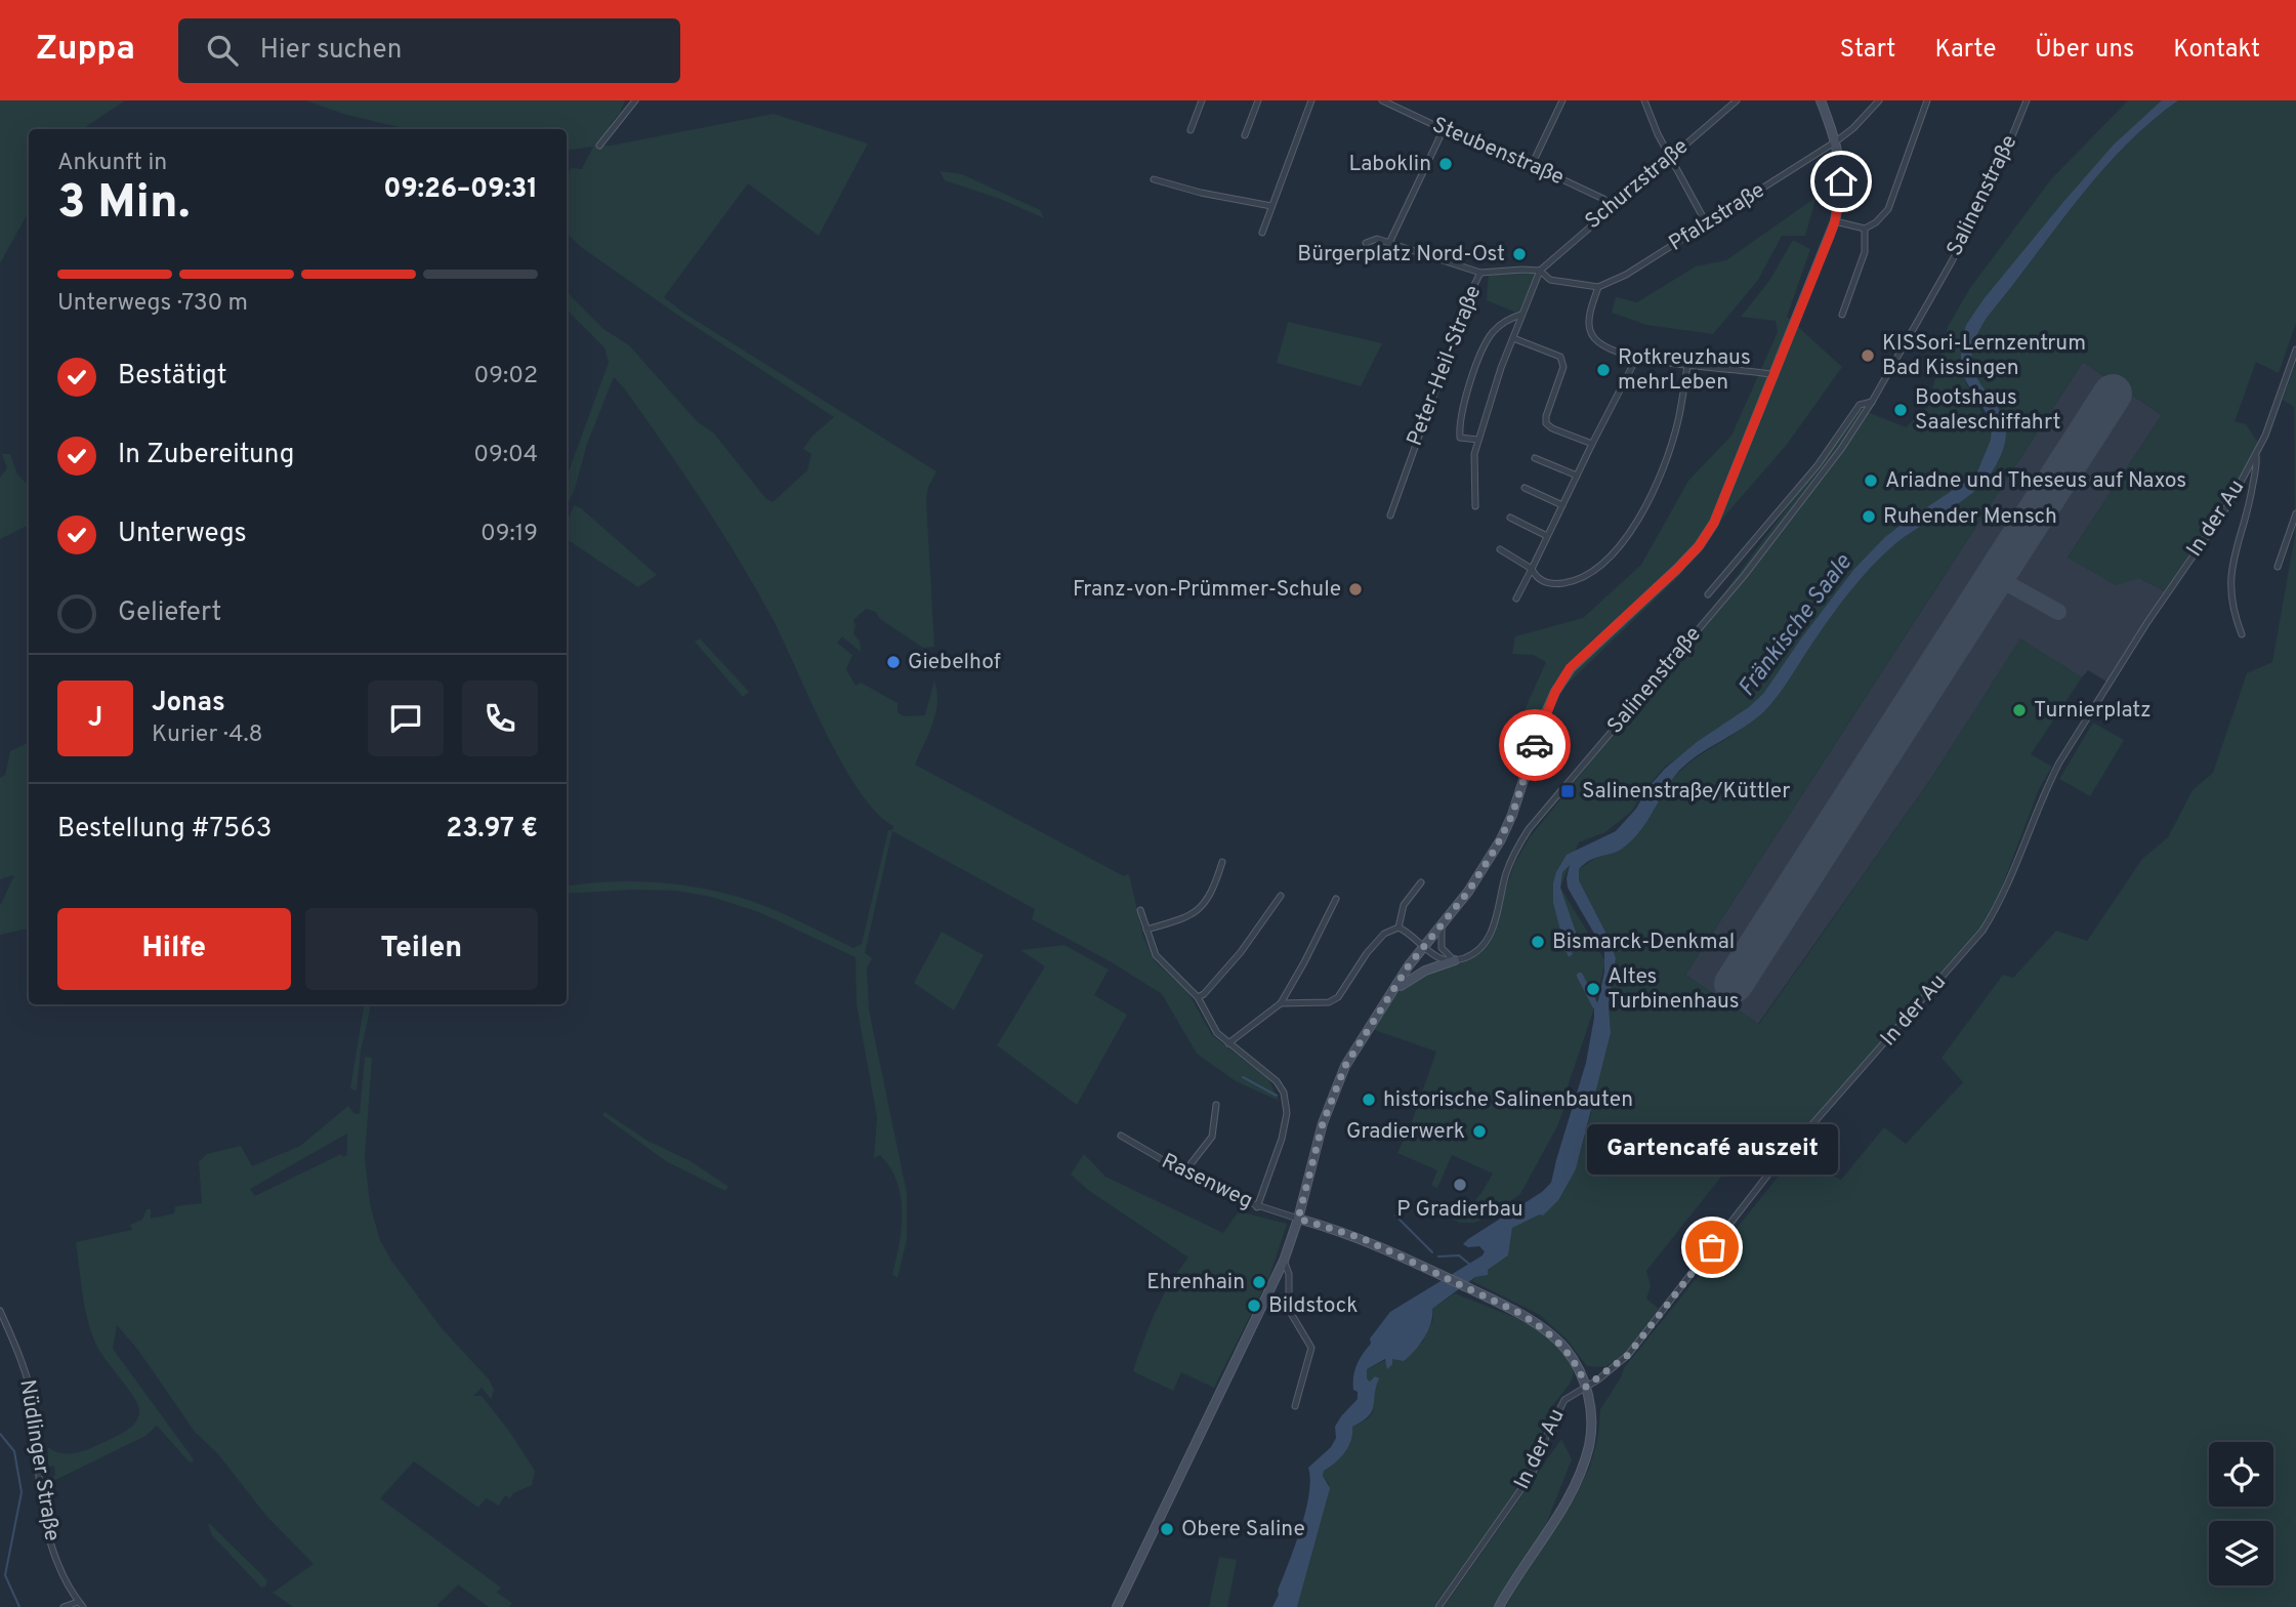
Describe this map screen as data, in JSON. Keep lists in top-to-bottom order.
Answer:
{
  "streets": {
    "street": [
      "Steubenstraße",
      "Schurzstraße",
      "Salinenstraße",
      "Pfalzstraße",
      "Peter-Heil-Straße",
      "In der Au",
      "Rasenweg",
      "Nüdlinger Straße"
    ]
  },
  "crossings": [
    ["Steubenstraße", "Schurzstraße"],
    ["Schurzstraße", "Peter-Heil-Straße"]
  ],
  "water": ["Fränkische Saale"],
  "places": {
    "other": [
      "Laboklin",
      "Bürgerplatz Nord-Ost",
      "KISSori-Lernzentrum Bad Kissingen",
      "Rotkreuzhaus mehrLeben",
      "Bootshaus Saaleschiffahrt",
      "Ariadne und Theseus auf Naxos",
      "Ruhender Mensch",
      "Franz-von-Prümmer-Schule",
      "Giebelhof",
      "Turnierplatz",
      "Bismarck-Denkmal",
      "Altes Turbinenhaus",
      "historische Salinenbauten",
      "Gradierwerk",
      "P Gradierbau",
      "Gartencafé auszeit",
      "Ehrenhain",
      "Bildstock",
      "Obere Saline"
    ],
    "transit": ["Salinenstraße/Küttler"]
  },
  "page": {
    "header": "Zuppa",
    "search": "Hier suchen",
    "nav": [
      "Start",
      "Karte",
      "Über uns",
      "Kontakt"
    ],
    "heading": ["3 Min.", "Ankunft in", "09:26–09:31"],
    "panel": [
      "Jonas",
      "Kurier · 4.8",
      "Bestellung #7563",
      "23.97 €"
    ],
    "bar": "Unterwegs · 730 m",
    "list": [
      ["Bestätigt", "09:02"],
      ["In Zubereitung", "09:04"],
      ["Unterwegs", "09:19"],
      "Geliefert"
    ],
    "round": "J",
    "buttons": ["Hilfe", "Teilen"],
    "bubble": "Gartencafé auszeit"
  }
}
